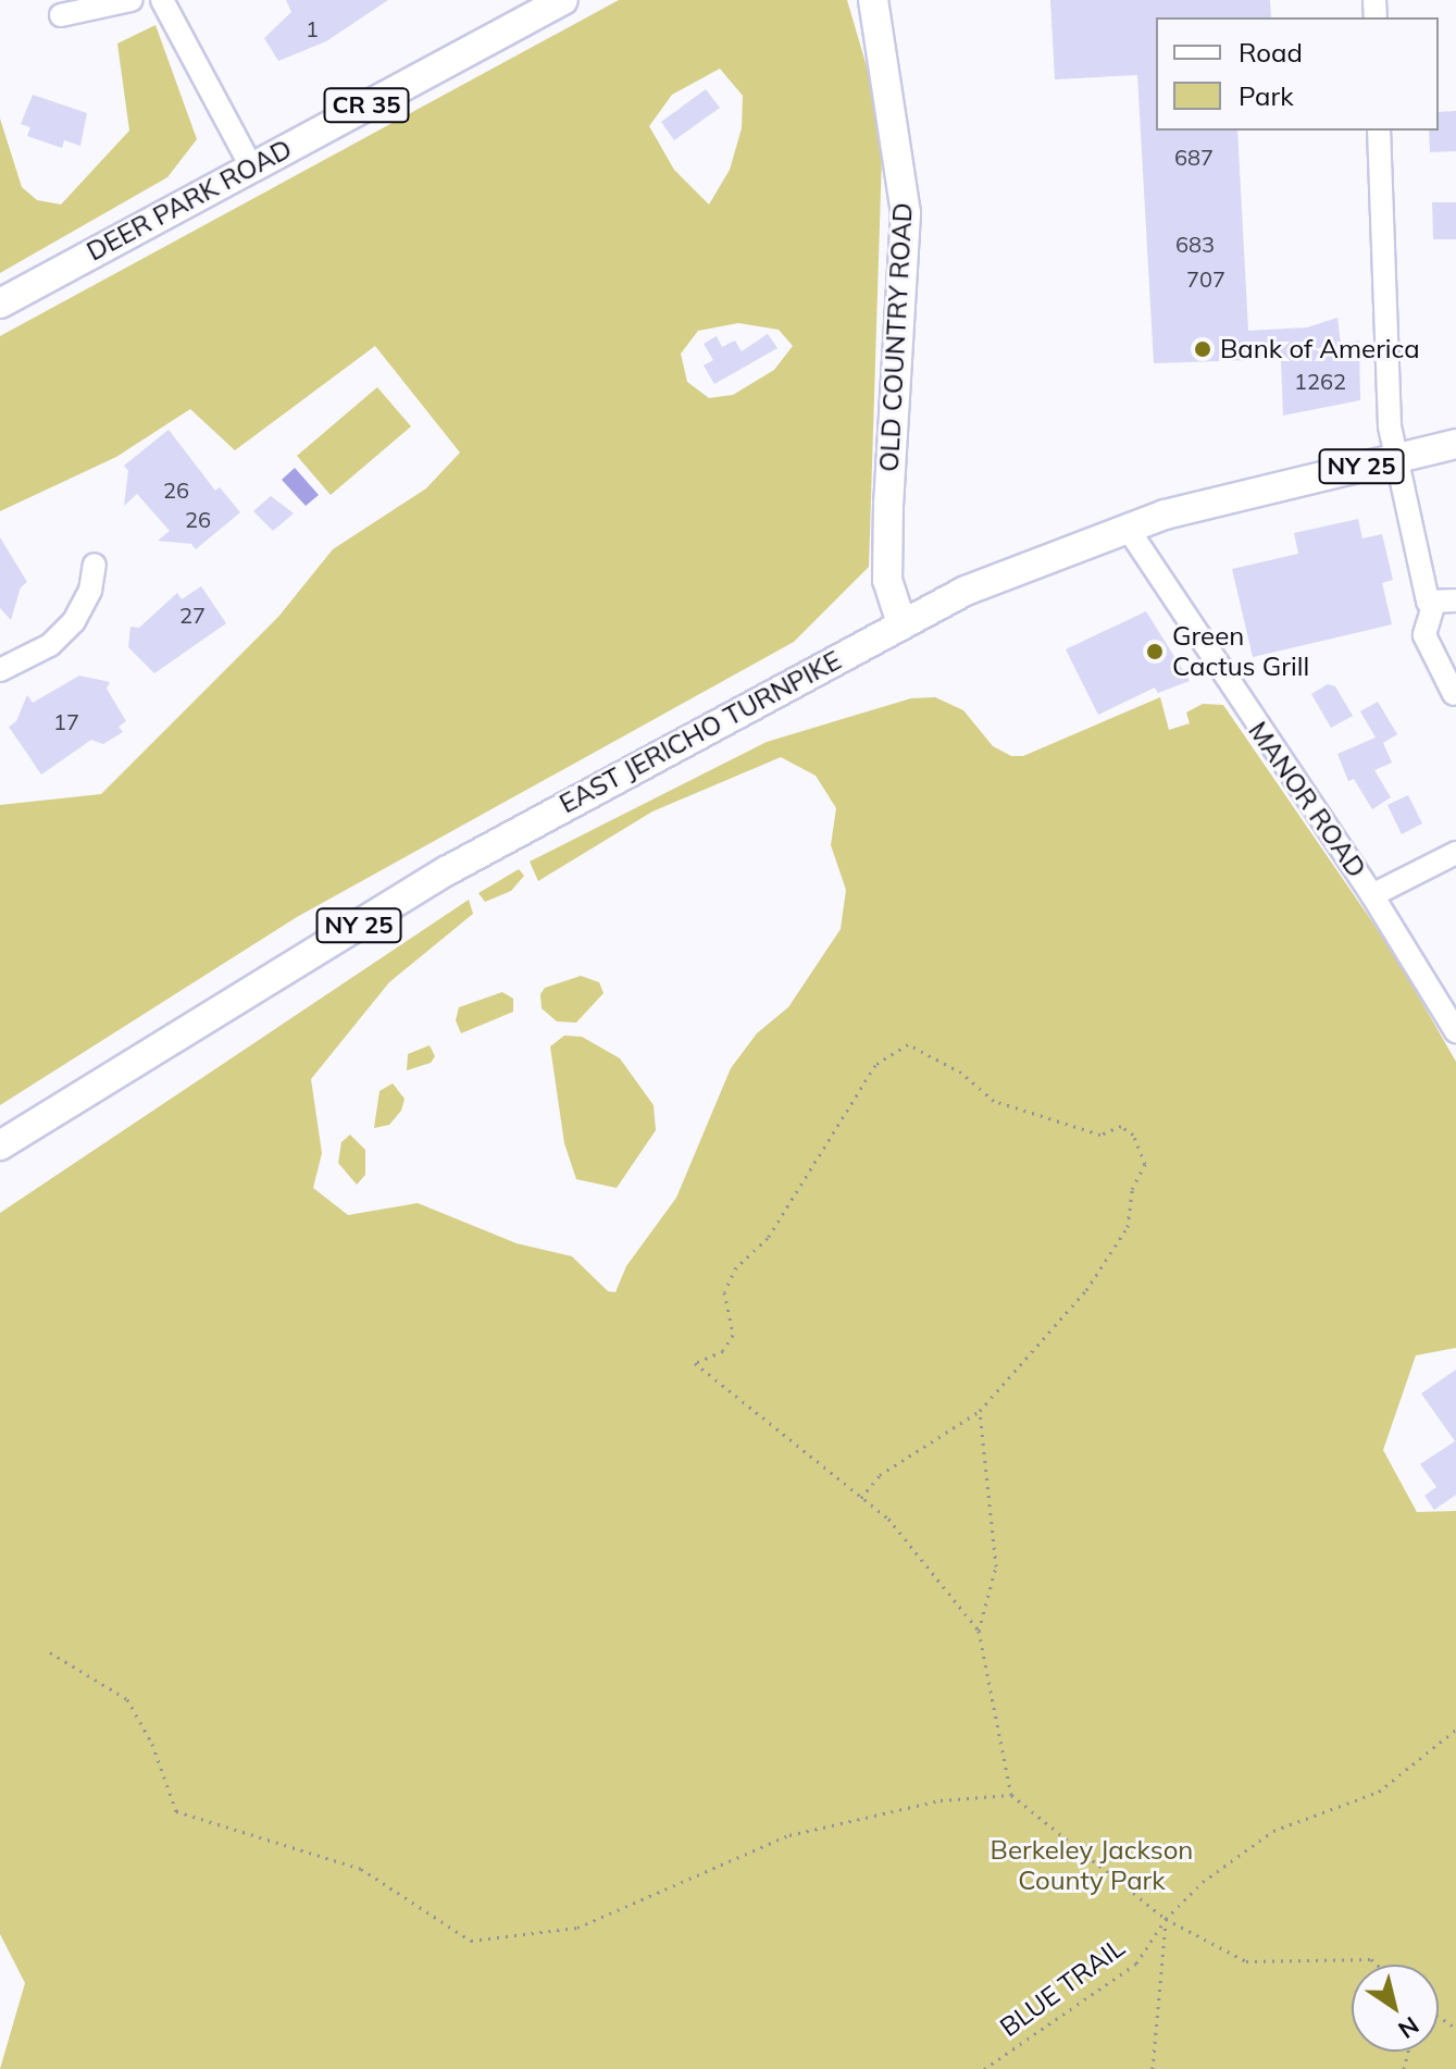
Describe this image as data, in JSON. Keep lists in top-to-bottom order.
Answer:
{
  "streets": {
    "main road": [
      "CR 35",
      "DEER PARK ROAD",
      "OLD COUNTRY ROAD",
      "NY 25",
      "EAST JERICHO TURNPIKE"
    ],
    "street": ["MANOR ROAD"],
    "path": ["BLUE TRAIL"]
  },
  "crossings": [
    ["OLD COUNTRY ROAD", "EAST JERICHO TURNPIKE"],
    ["EAST JERICHO TURNPIKE", "MANOR ROAD"]
  ],
  "parks": ["Berkeley Jackson County Park"],
  "places": ["Bank of America", "Green Cactus Grill"],
  "house_numbers": [
    "1",
    "687",
    "683",
    "707",
    "1262",
    "26",
    "26",
    "27",
    "17"
  ],
  "legend": ["Road", "Park"],
  "north": "bottom right"
}
